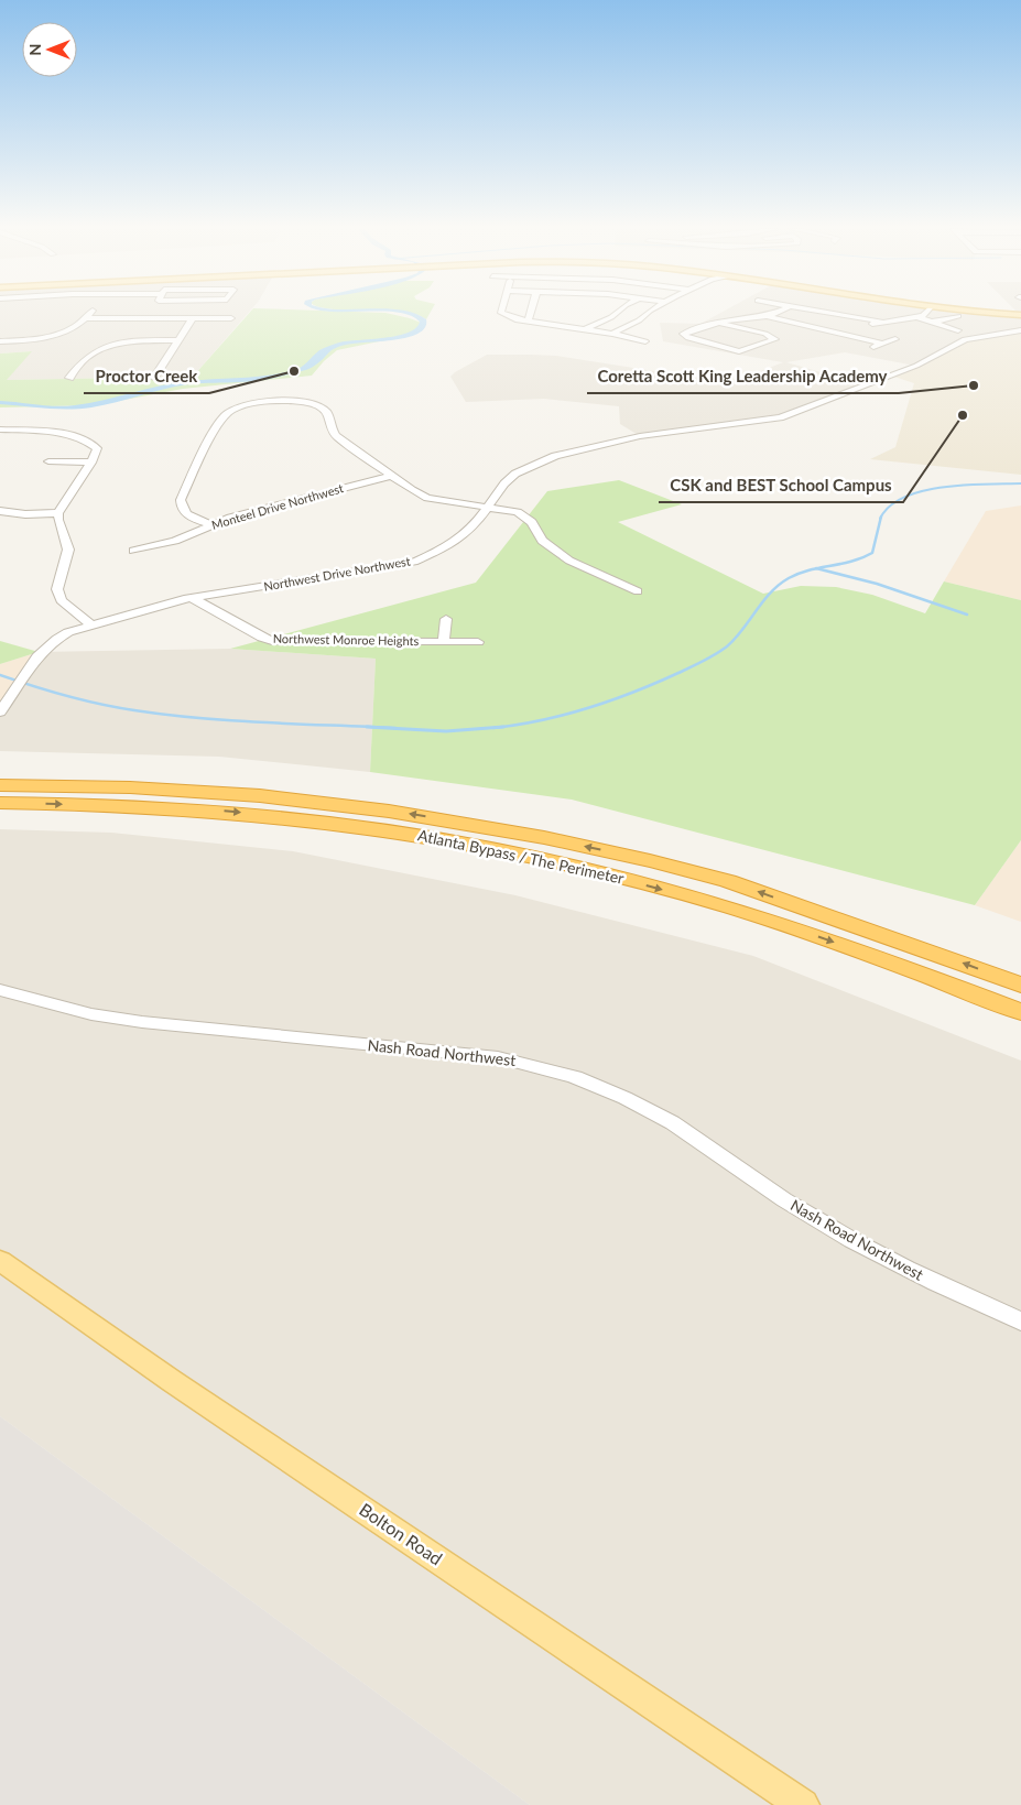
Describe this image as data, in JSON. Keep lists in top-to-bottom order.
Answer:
{
  "streets": {
    "highway": ["Atlanta Bypass / The Perimeter"],
    "main road": ["Bolton Road"],
    "street": [
      "Monteel Drive Northwest",
      "Northwest Drive Northwest",
      "Northwest Monroe Heights",
      "Nash Road Northwest"
    ]
  },
  "crossings": [
    ["Northwest Drive Northwest", "Northwest Monroe Heights"]
  ],
  "places": ["Proctor Creek", "Coretta Scott King Leadership Academy", "CSK and BEST School Campus"],
  "north": "left"
}
